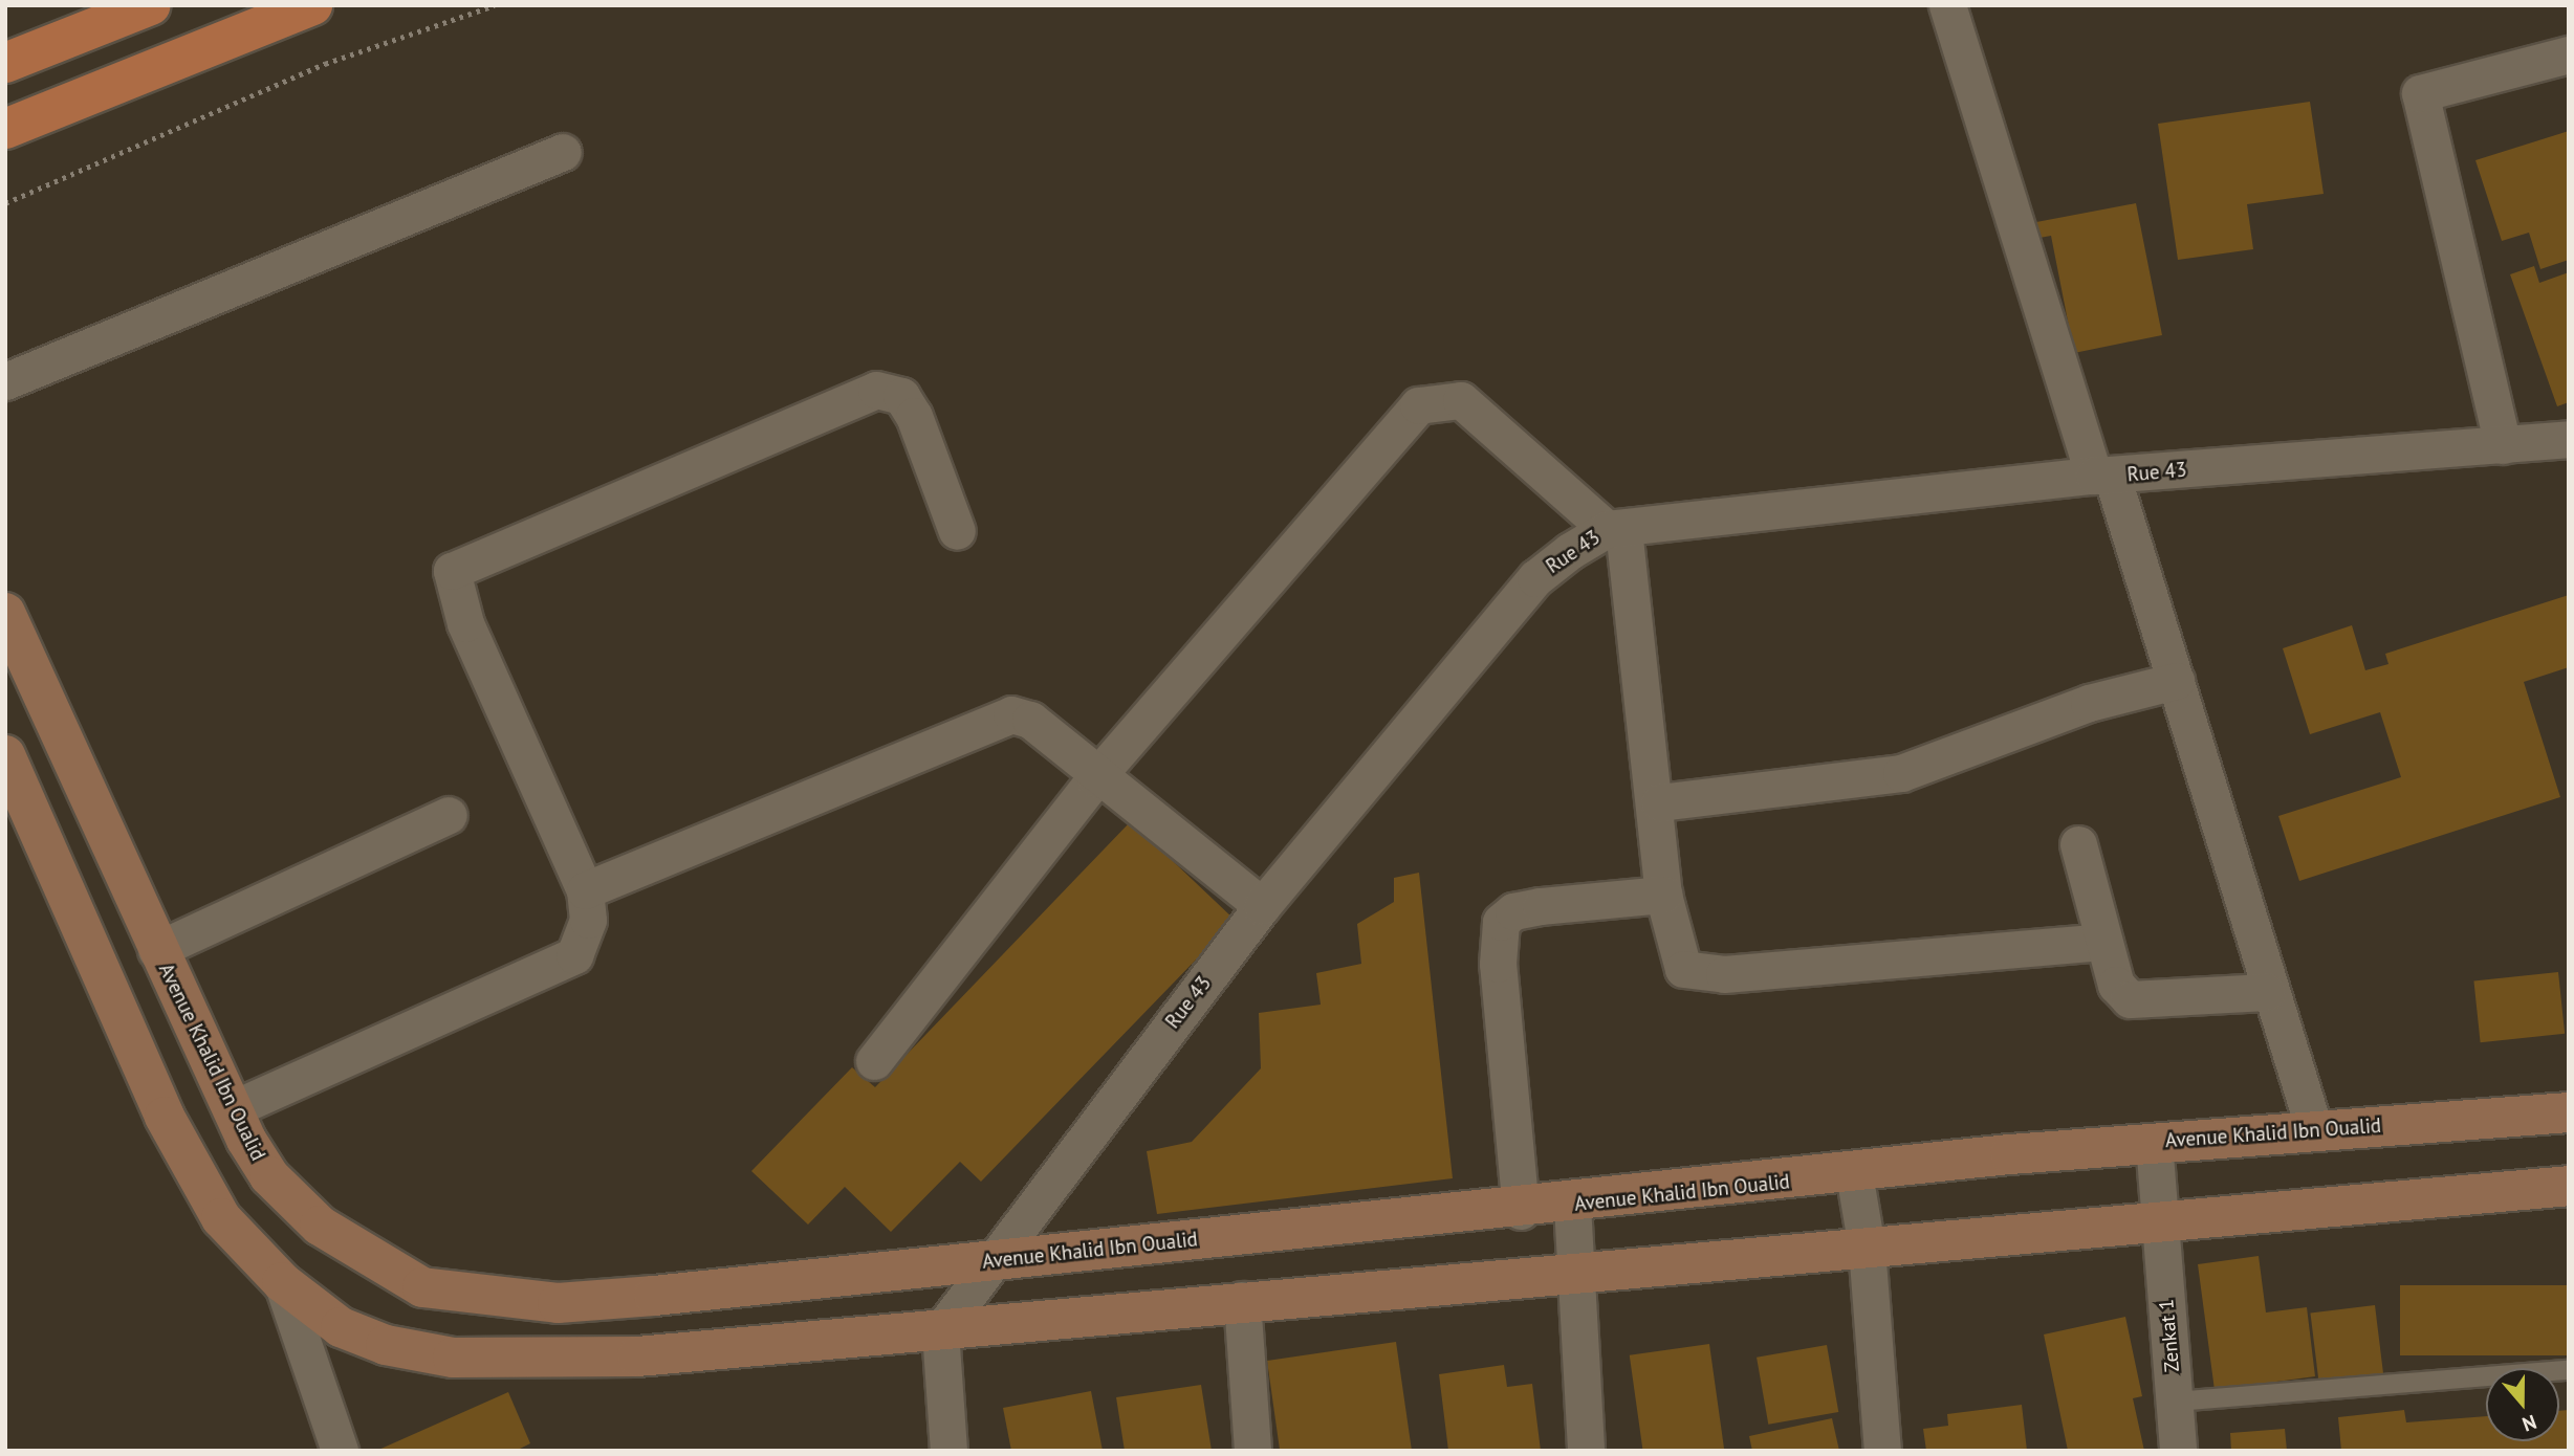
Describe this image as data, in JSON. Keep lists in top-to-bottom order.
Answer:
{
  "streets": {
    "main road": ["Avenue Khalid Ibn Oualid"],
    "street": ["Rue 43", "Zenkat 1"]
  },
  "crossings": [
    ["Rue 43", "Avenue Khalid Ibn Oualid"],
    ["Avenue Khalid Ibn Oualid", "Zenkat 1"]
  ],
  "north": "bottom"
}
